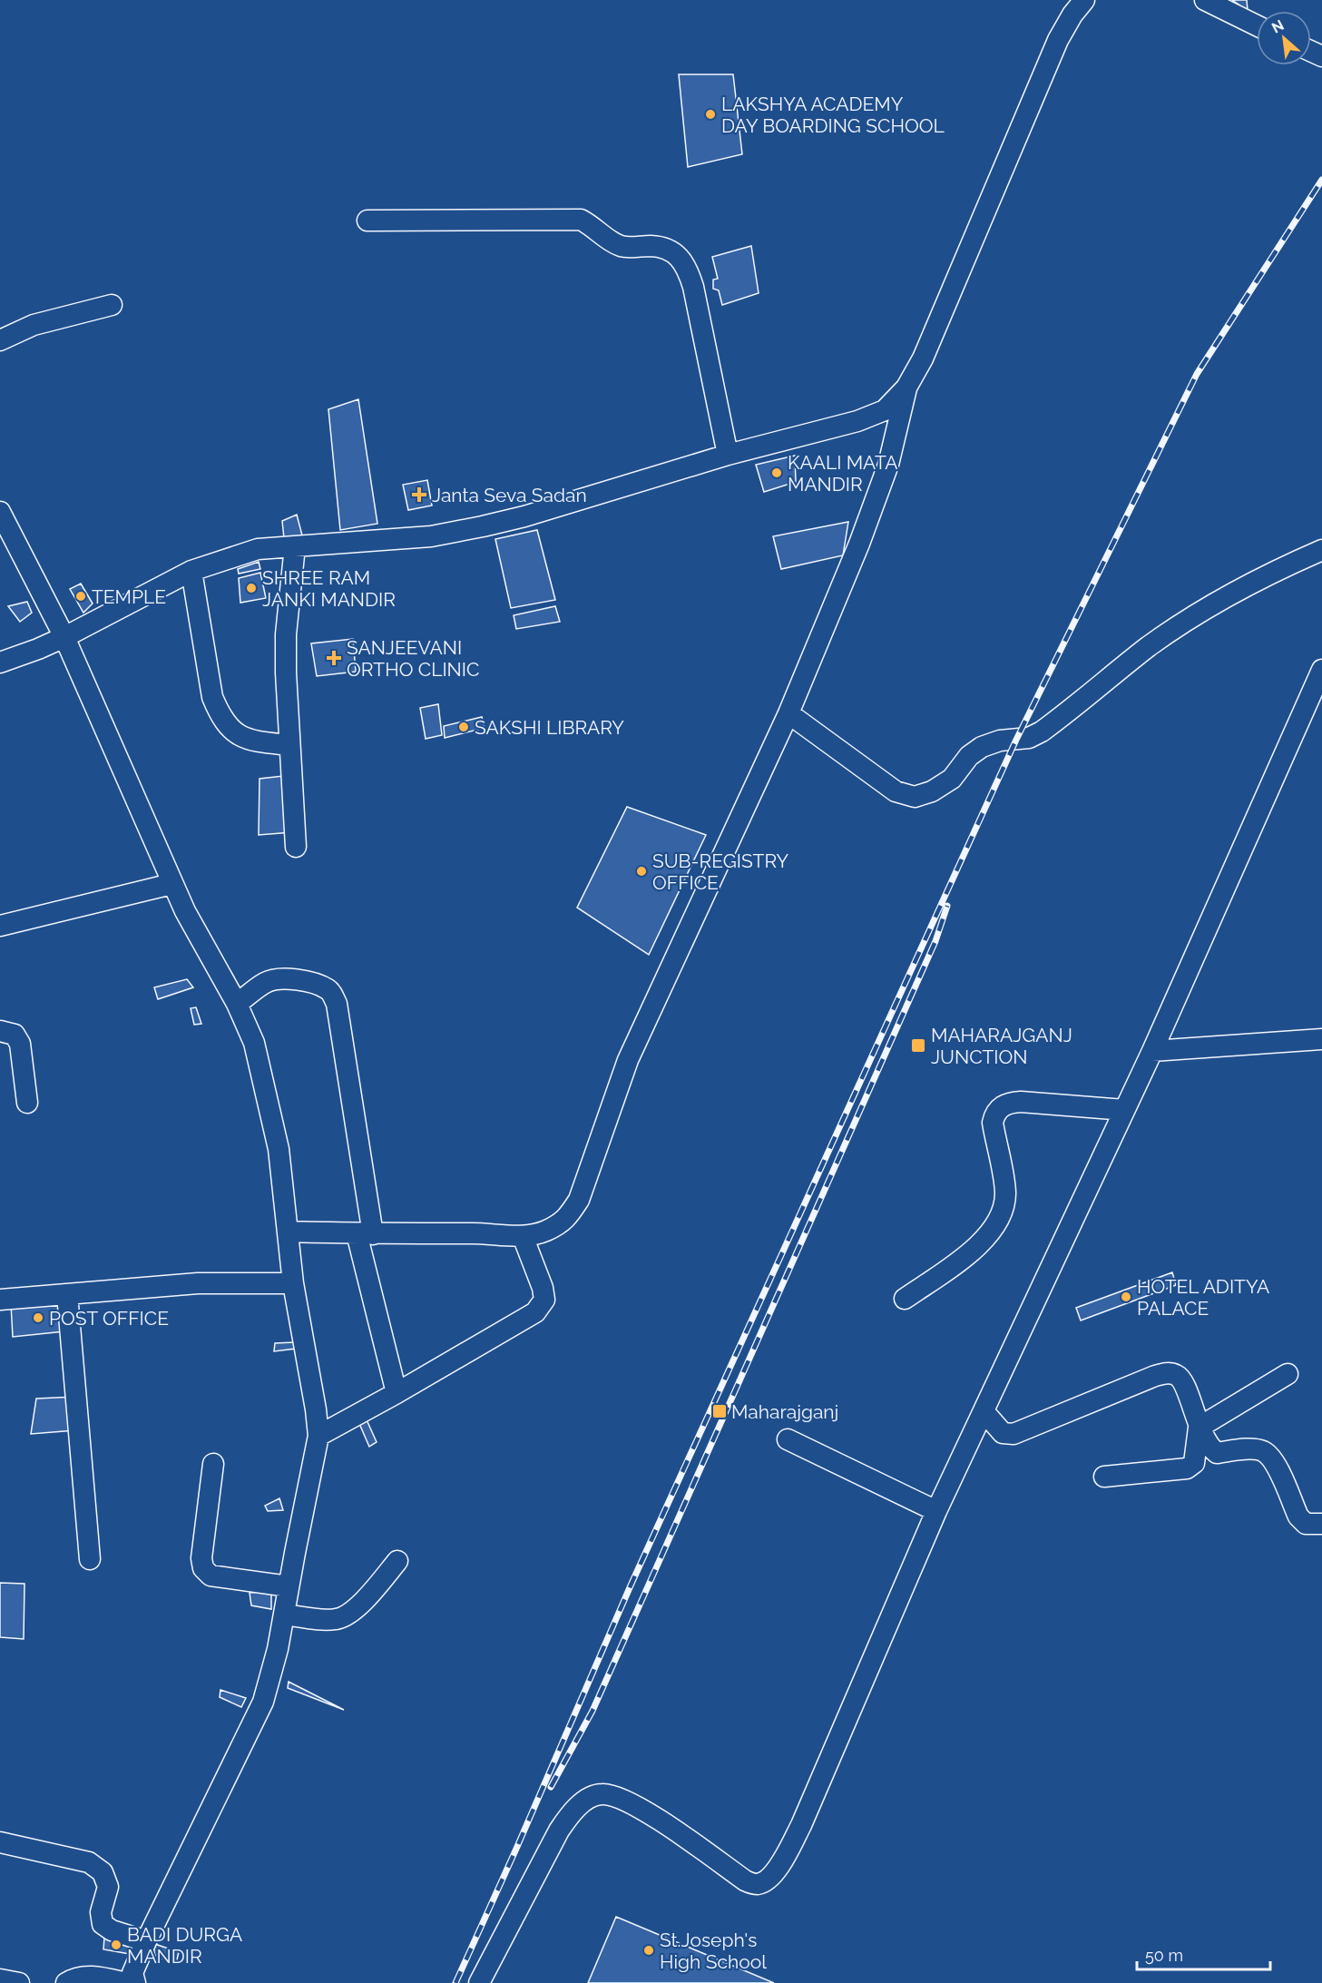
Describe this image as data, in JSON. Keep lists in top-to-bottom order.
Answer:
{
  "places": {
    "other": [
      "LAKSHYA ACADEMY DAY BOARDING SCHOOL",
      "KAALI MATA MANDIR",
      "SHREE RAM JANKI MANDIR",
      "TEMPLE",
      "SAKSHI LIBRARY",
      "SUB-REGISTRY OFFICE",
      "HOTEL ADITYA PALACE",
      "POST OFFICE",
      "BADI DURGA MANDIR",
      "St.Joseph's High School"
    ],
    "health": ["Janta Seva Sadan", "SANJEEVANI ORTHO CLINIC"],
    "transit": ["MAHARAJGANJ JUNCTION", "Maharajganj"]
  },
  "scale_bar": "50 m",
  "north": "top left"
}
